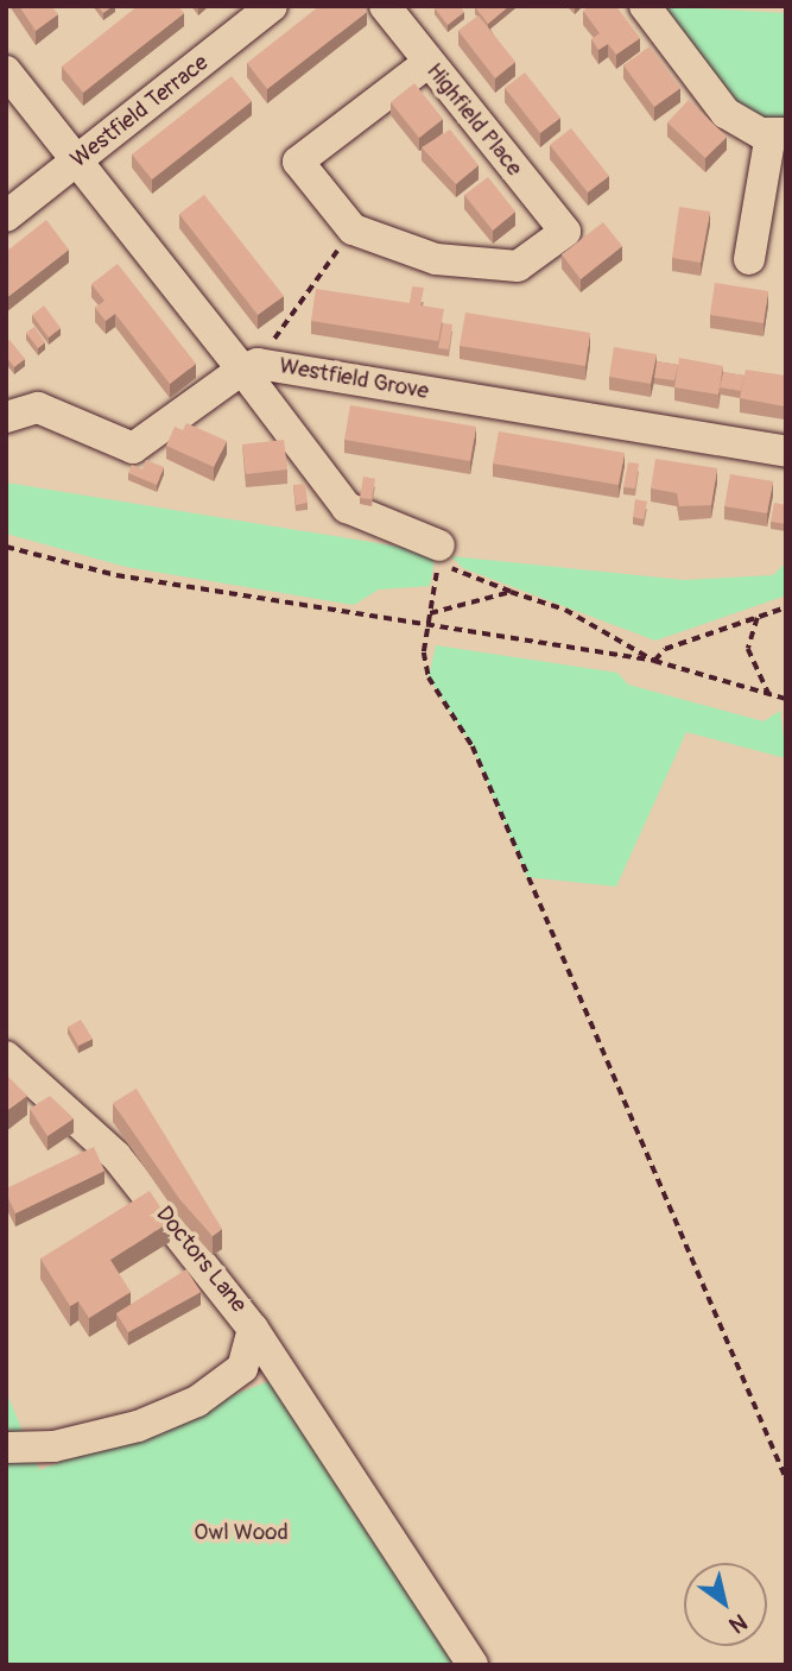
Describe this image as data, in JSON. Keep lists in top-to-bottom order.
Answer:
{
  "streets": {
    "street": [
      "Westfield Terrace",
      "Highfield Place",
      "Westfield Grove",
      "Doctors Lane"
    ]
  },
  "parks": ["Owl Wood"],
  "north": "bottom right"
}
